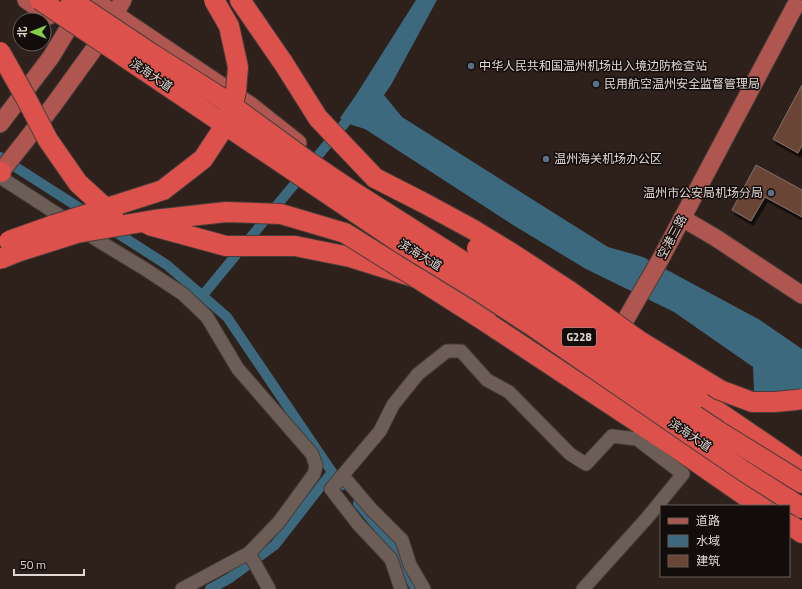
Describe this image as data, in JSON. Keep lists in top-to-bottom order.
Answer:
{
  "streets": {
    "highway": ["滨海大道", "G228"],
    "main road": ["空港三路"]
  },
  "places": [
    "中华人民共和国温州机场出入境边防检查站",
    "民用航空温州安全监督管理局",
    "温州海关机场办公区",
    "温州市公安局机场分局"
  ],
  "legend": ["道路", "水域", "建筑"],
  "scale_bar": "50 m",
  "north": "left"
}
